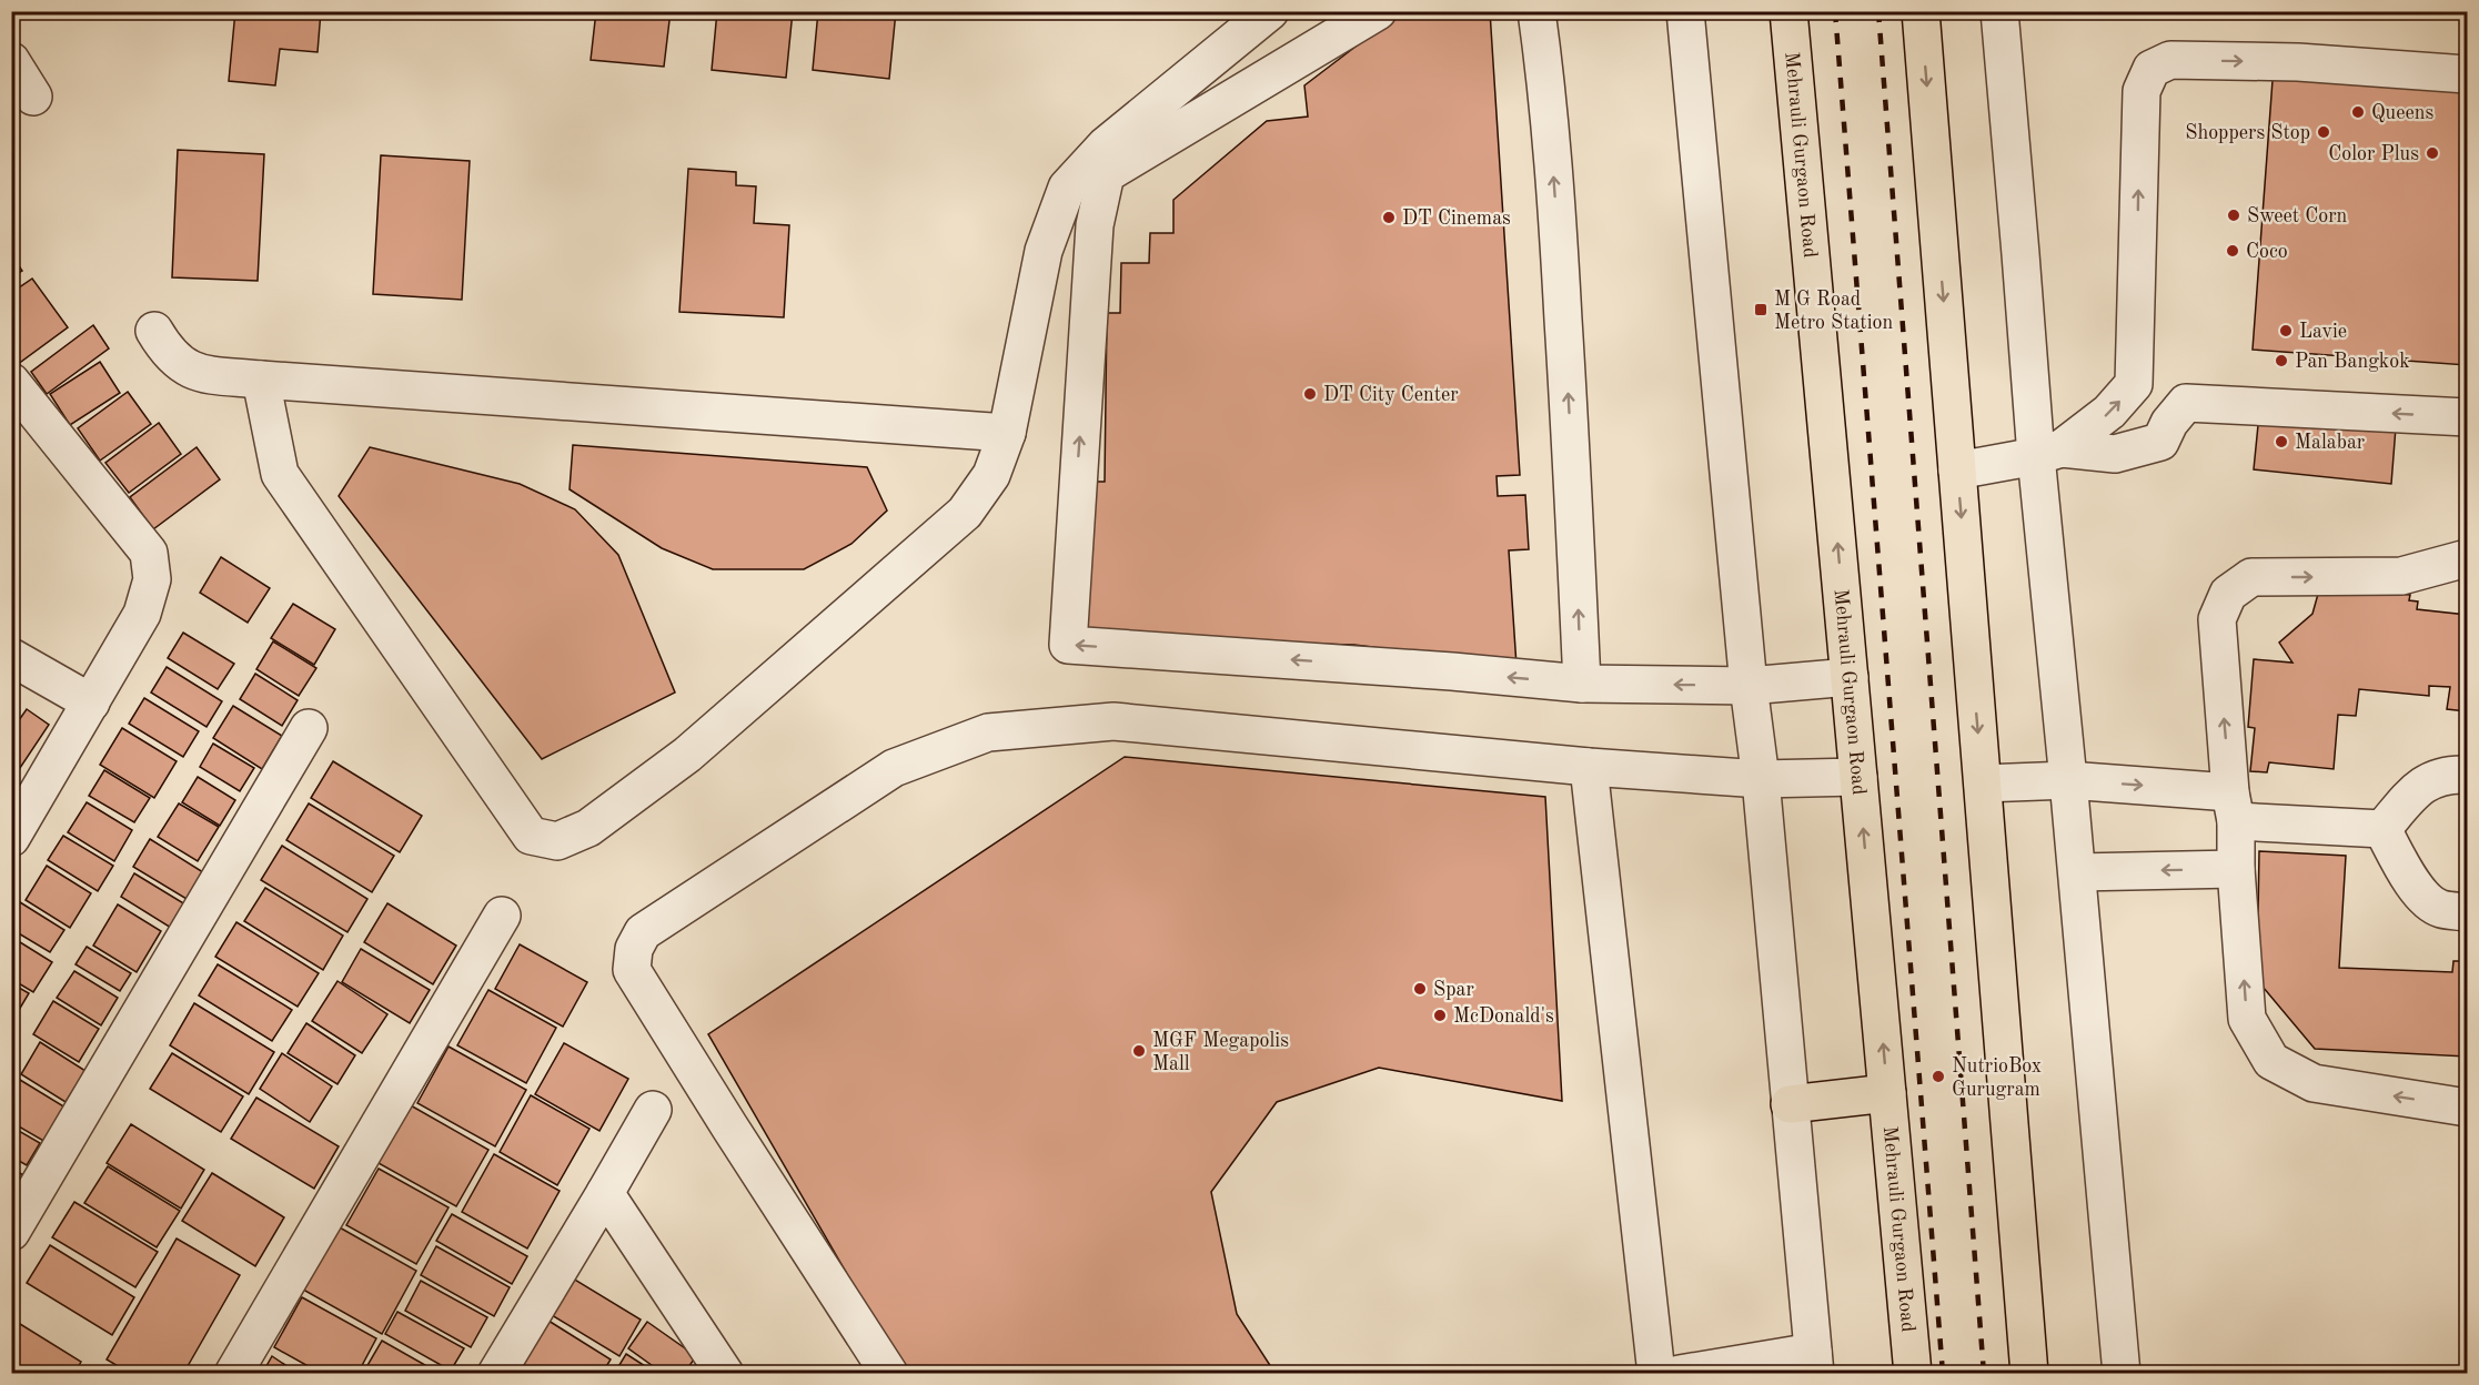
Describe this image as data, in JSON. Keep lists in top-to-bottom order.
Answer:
{
  "streets": {
    "main road": ["Mehrauli Gurgaon Road"]
  },
  "places": {
    "other": [
      "Queens",
      "Shoppers Stop",
      "Color Plus",
      "Sweet Corn",
      "DT Cinemas",
      "Coco",
      "Lavie",
      "Pan Bangkok",
      "DT City Center",
      "Malabar",
      "Spar",
      "McDonald's",
      "MGF Megapolis Mall",
      "NutrioBox Gurugram"
    ],
    "transit": ["M G Road Metro Station"]
  }
}
